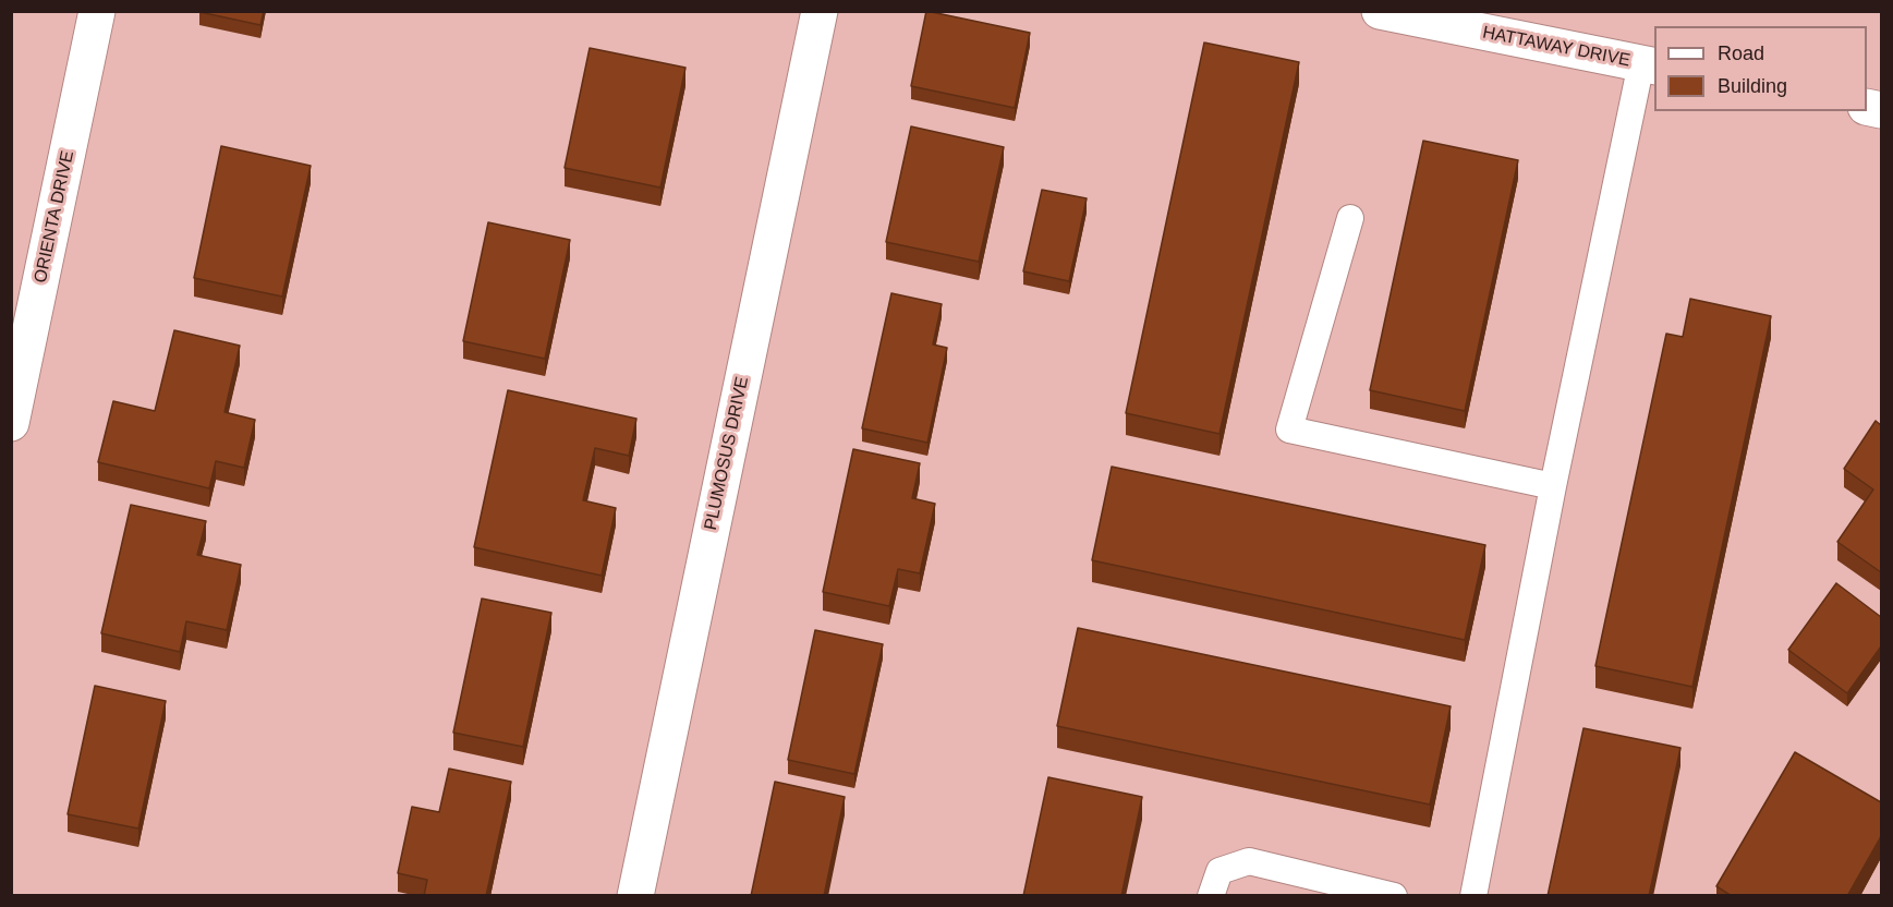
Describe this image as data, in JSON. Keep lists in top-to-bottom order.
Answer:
{
  "streets": {
    "street": ["HATTAWAY DRIVE", "ORIENTA DRIVE", "PLUMOSUS DRIVE"]
  },
  "legend": ["Road", "Building"]
}
